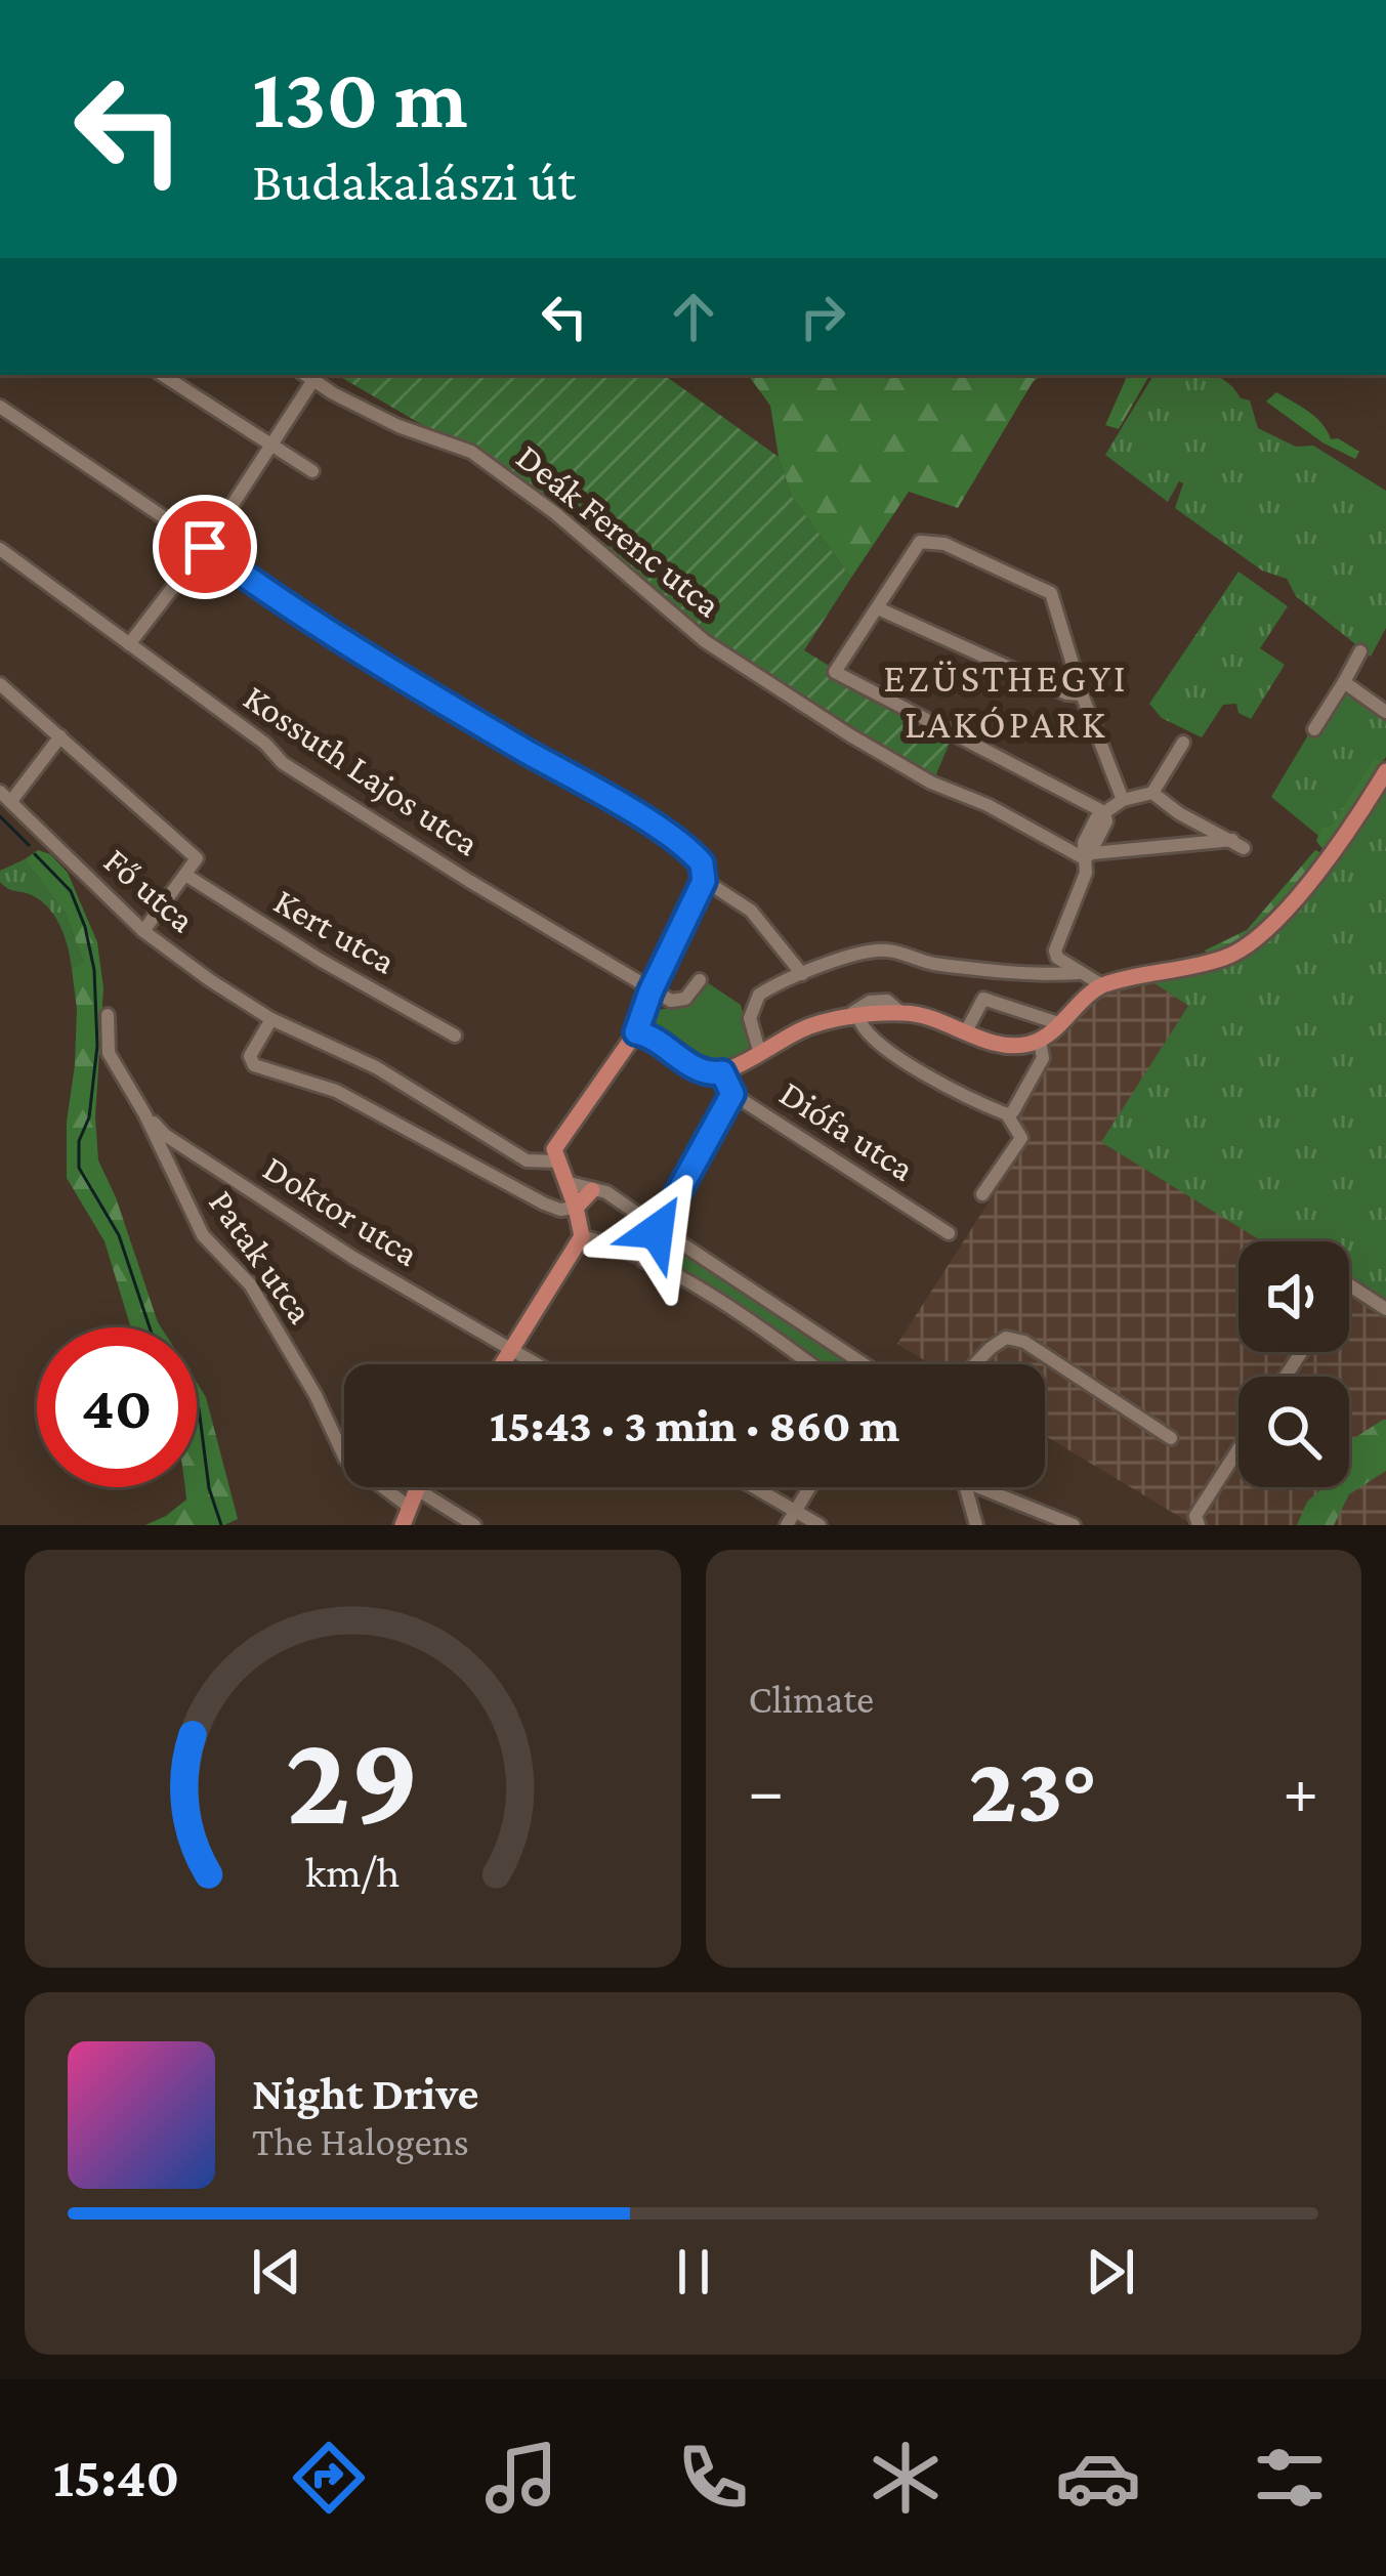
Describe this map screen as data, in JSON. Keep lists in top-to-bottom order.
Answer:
{
  "streets": {
    "street": [
      "Deák Ferenc utca",
      "Kossuth Lajos utca",
      "Fő utca",
      "Kert utca",
      "Diófa utca",
      "Doktor utca",
      "Patak utca"
    ]
  },
  "crossings": [
    ["Doktor utca", "Patak utca"]
  ],
  "districts": ["EZÜSTHEGYI LAKÓPARK"],
  "page": {
    "turn": ["130 m", "Budakalászi út"],
    "limit": "40",
    "trip": "15:43 · 3 min · 860 m",
    "tile": "Climate",
    "heat": ["−", "23°", "+"],
    "song": ["Night Drive", "The Halogens"],
    "tabs": "15:40",
    "gauge": ["29", "km/h"]
  }
}
